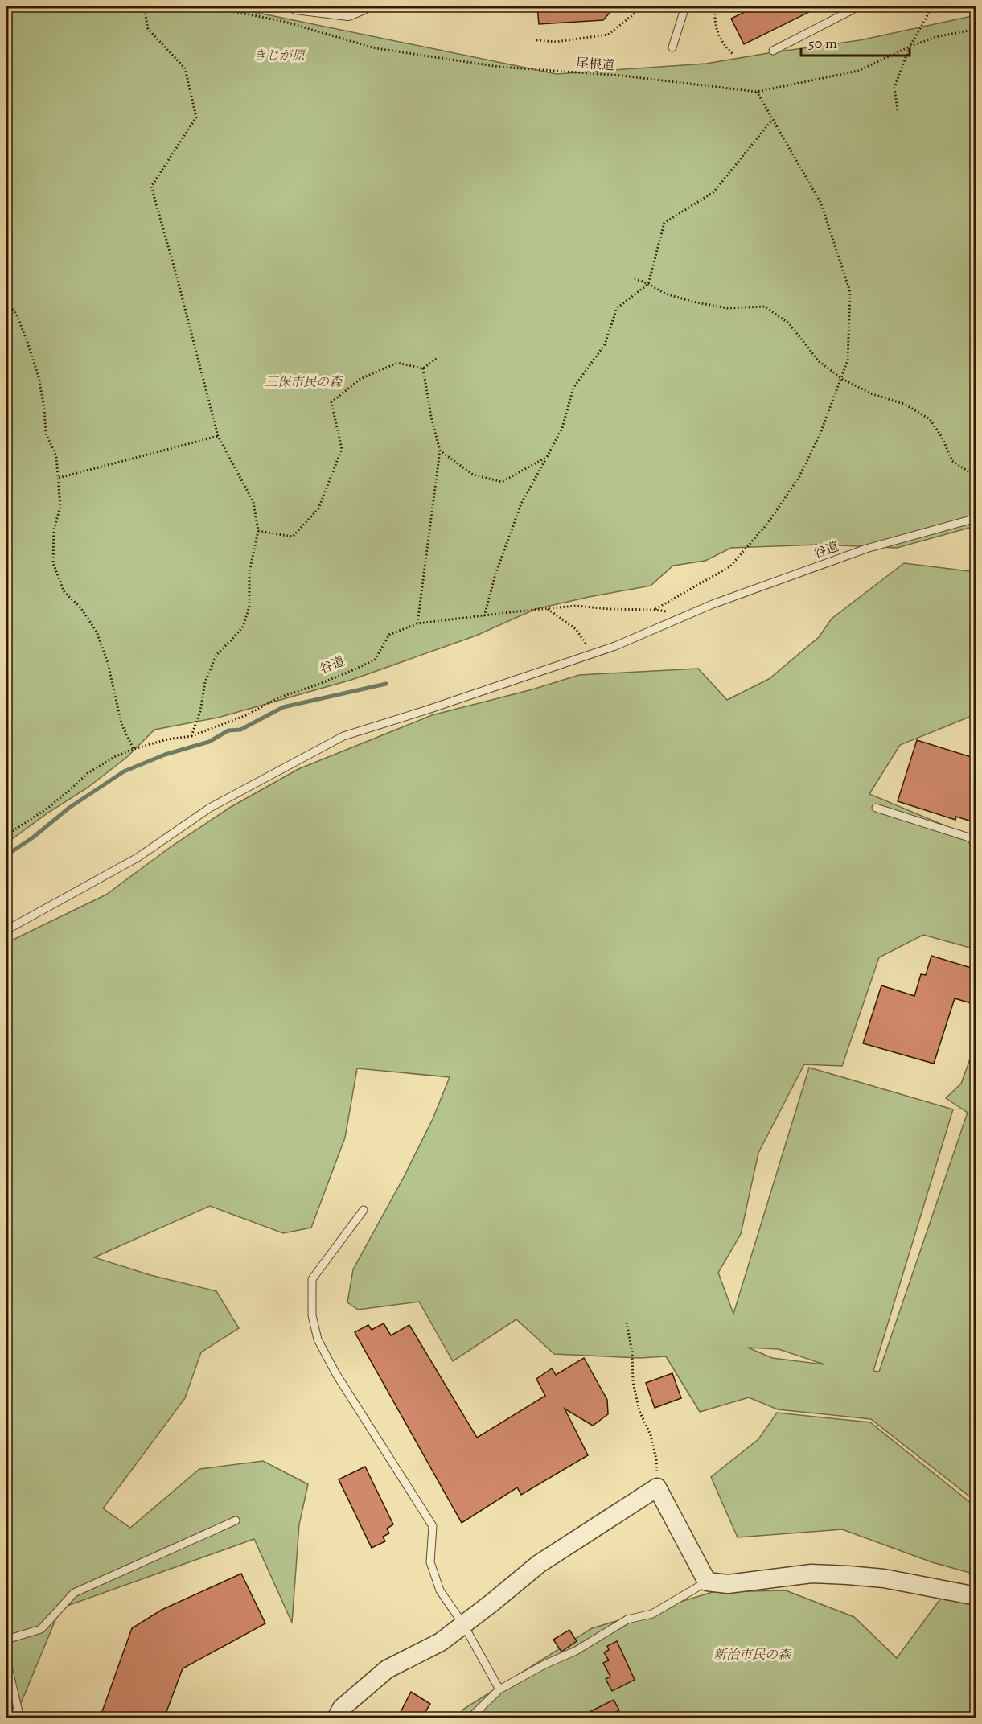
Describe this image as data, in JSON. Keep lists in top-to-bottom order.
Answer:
{
  "streets": {
    "lane": ["谷道"],
    "path": ["尾根道"]
  },
  "parks": ["きじが原", "三保市民の森", "新治市民の森"],
  "scale_bar": "50 m"
}
